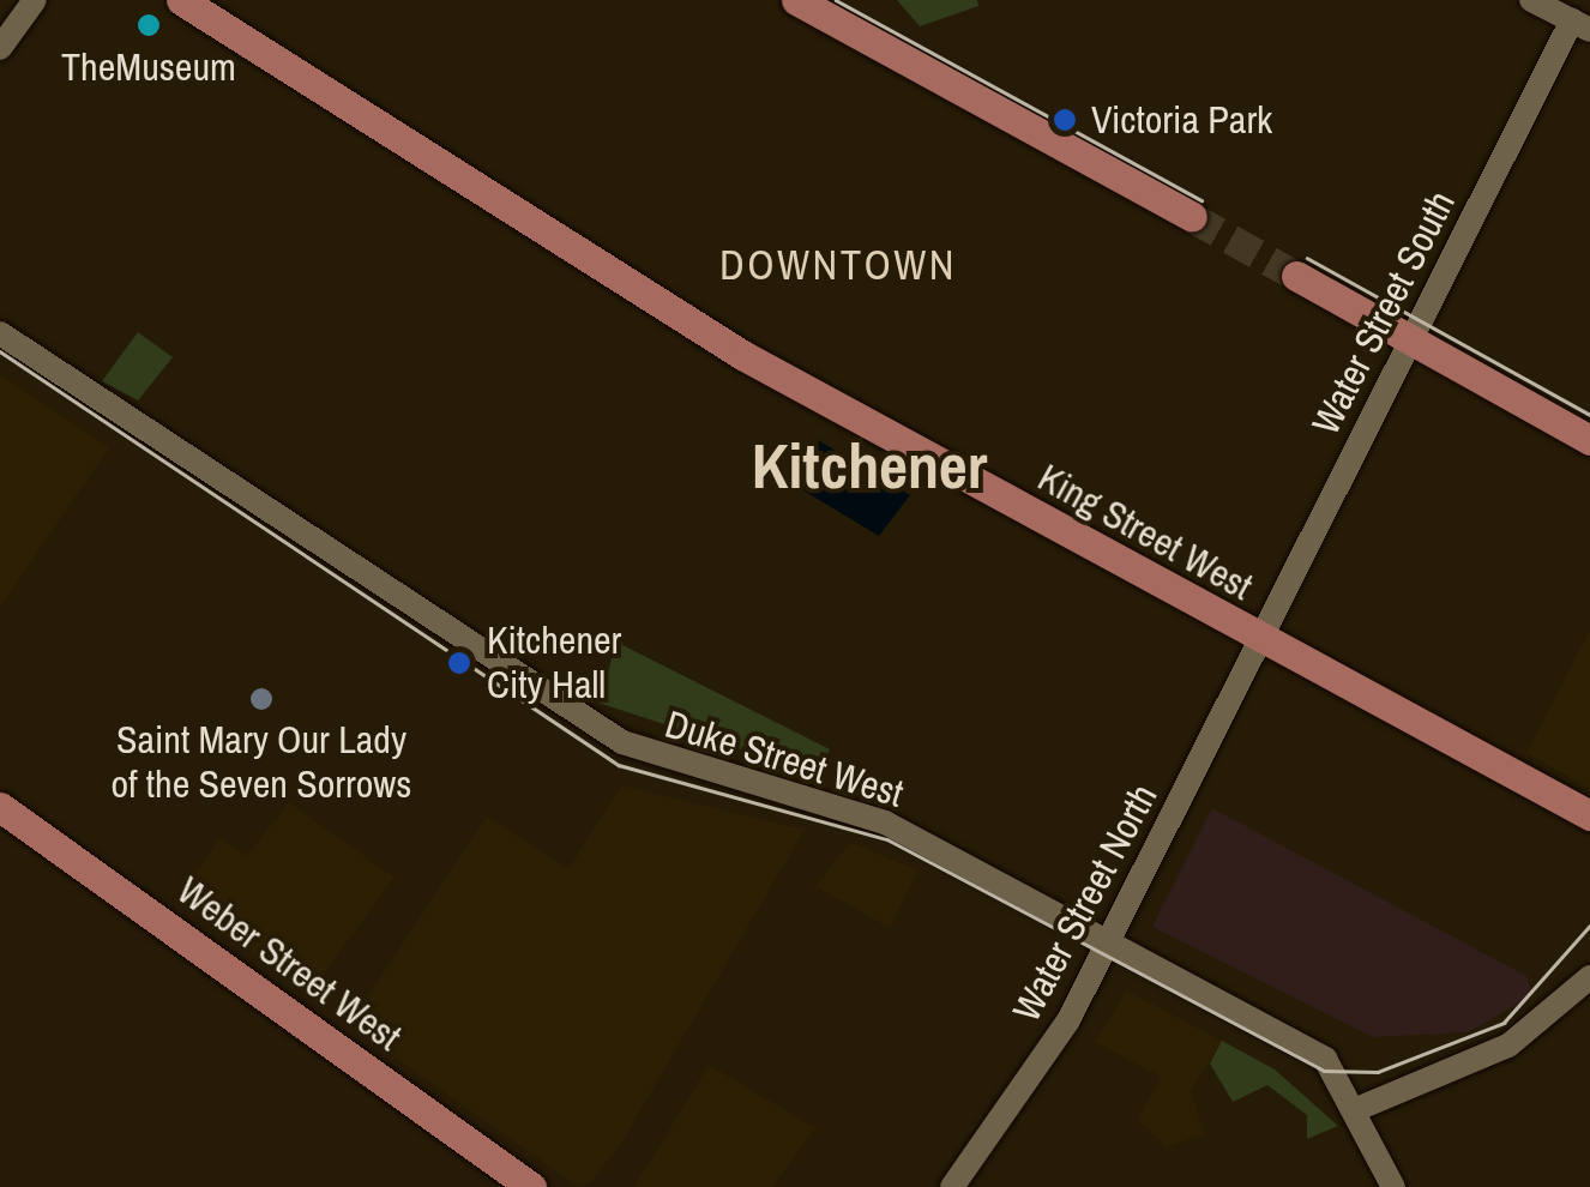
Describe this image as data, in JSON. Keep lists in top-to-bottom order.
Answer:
{
  "streets": {
    "main road": ["King Street West", "Weber Street West"],
    "street": ["Water Street South", "Duke Street West", "Water Street North"]
  },
  "crossings": [
    ["Water Street South", "King Street West"],
    ["Water Street South", "Water Street North"],
    ["King Street West", "Water Street North"],
    ["Duke Street West", "Water Street North"]
  ],
  "districts": ["DOWNTOWN", "Kitchener"],
  "places": [
    "TheMuseum",
    "Victoria Park",
    "Kitchener City Hall",
    "Saint Mary Our Lady of the Seven Sorrows"
  ]
}
